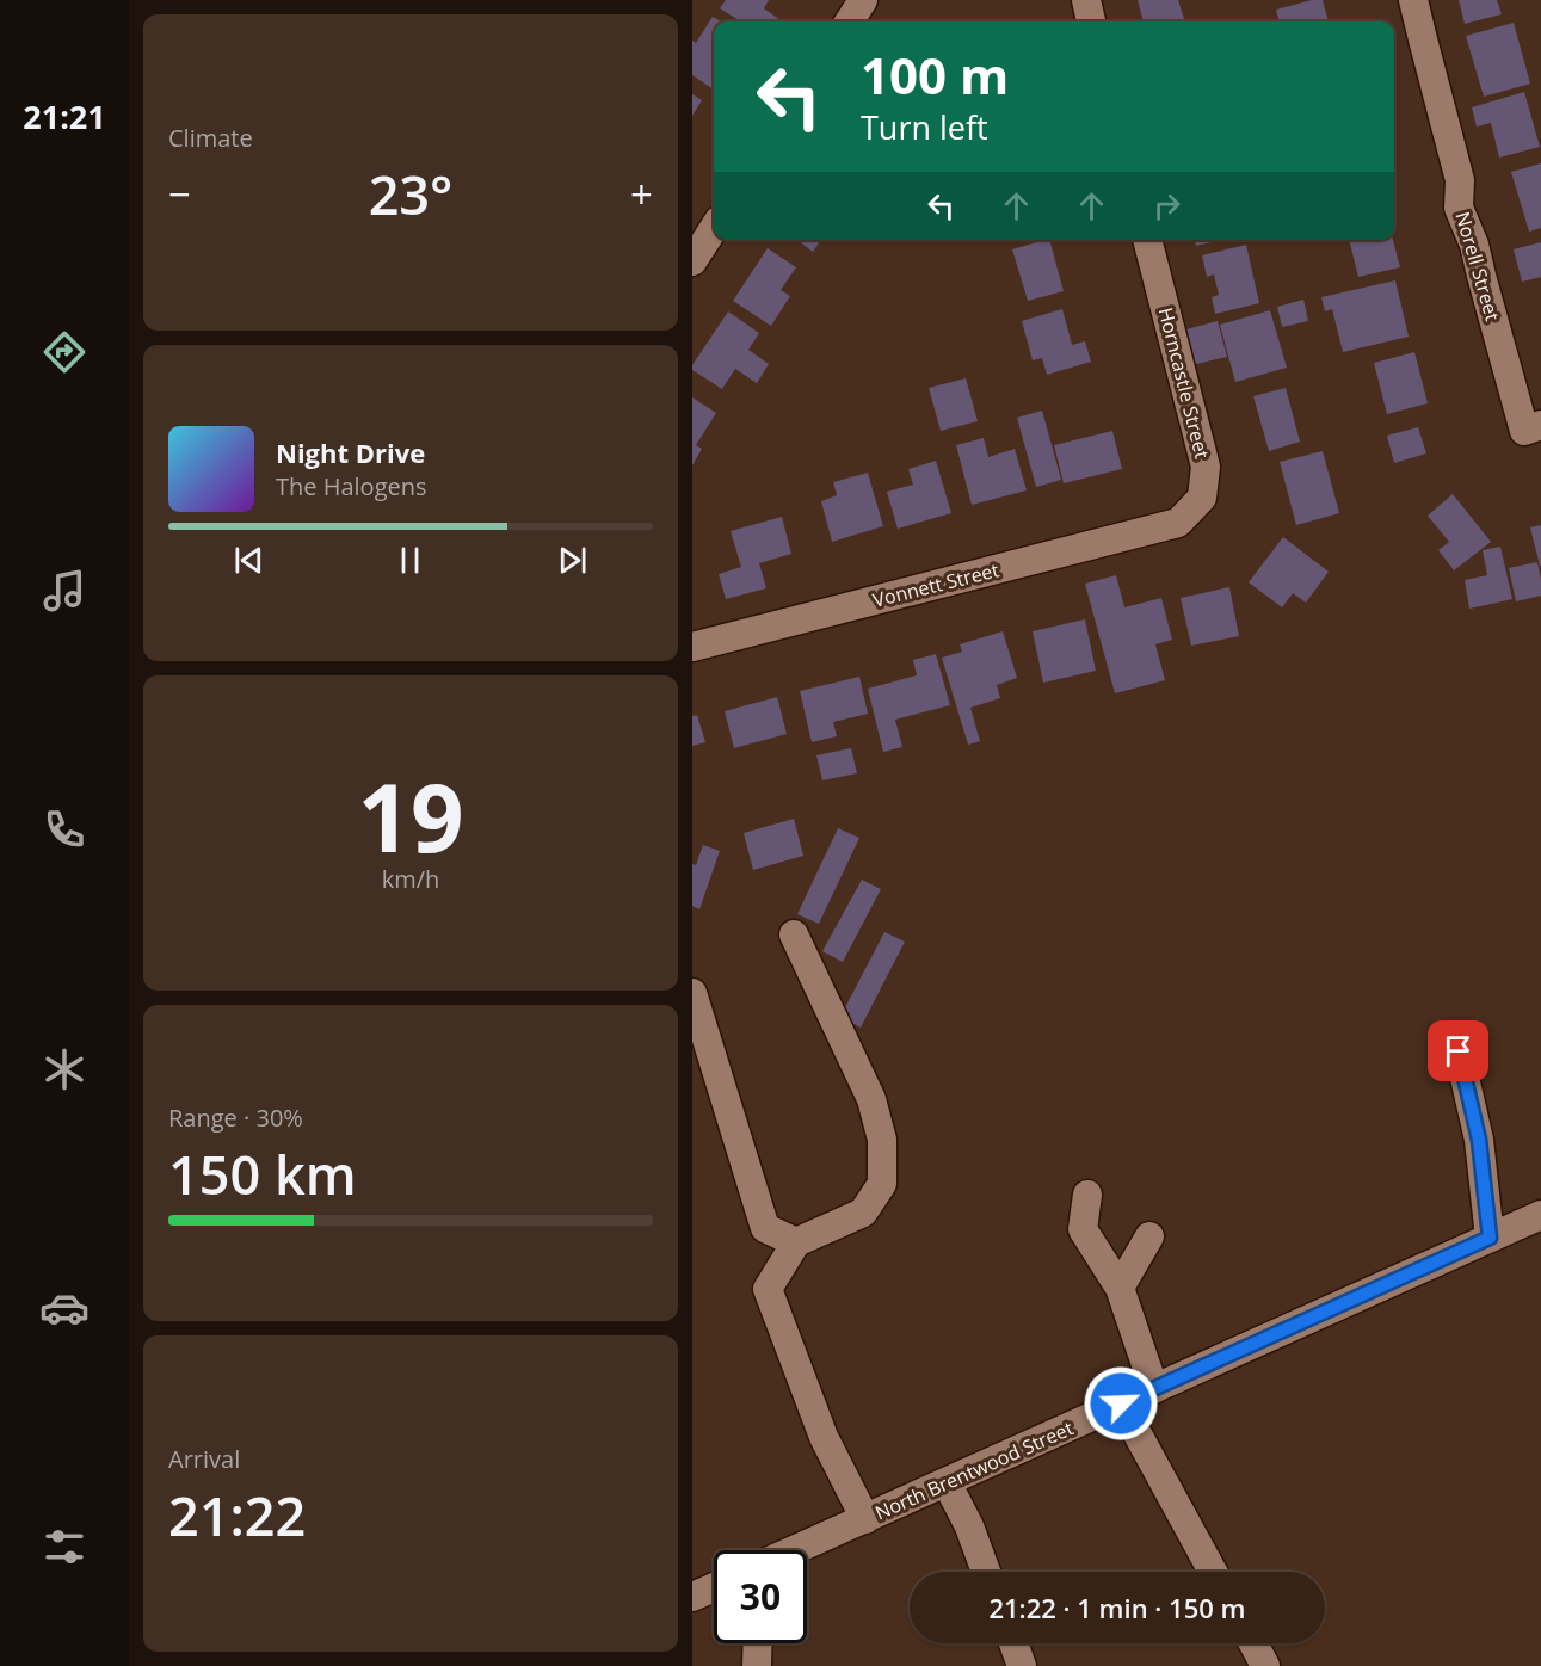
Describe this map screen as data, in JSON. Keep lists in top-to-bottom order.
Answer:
{
  "streets": {
    "street": [
      "Norell Street",
      "Horncastle Street",
      "Vonnett Street",
      "North Brentwood Street"
    ]
  },
  "crossings": [
    ["Horncastle Street", "Vonnett Street"]
  ],
  "page": {
    "tabs": "21:21",
    "tile": [
      "Climate",
      ["19", "km/h"],
      ["Range · 30%", "150 km"],
      ["Arrival", "21:22"]
    ],
    "turn": ["100 m", "Turn left"],
    "heat": ["−", "23°", "+"],
    "song": ["Night Drive", "The Halogens"],
    "limit": "30",
    "trip": "21:22 · 1 min · 150 m"
  }
}
